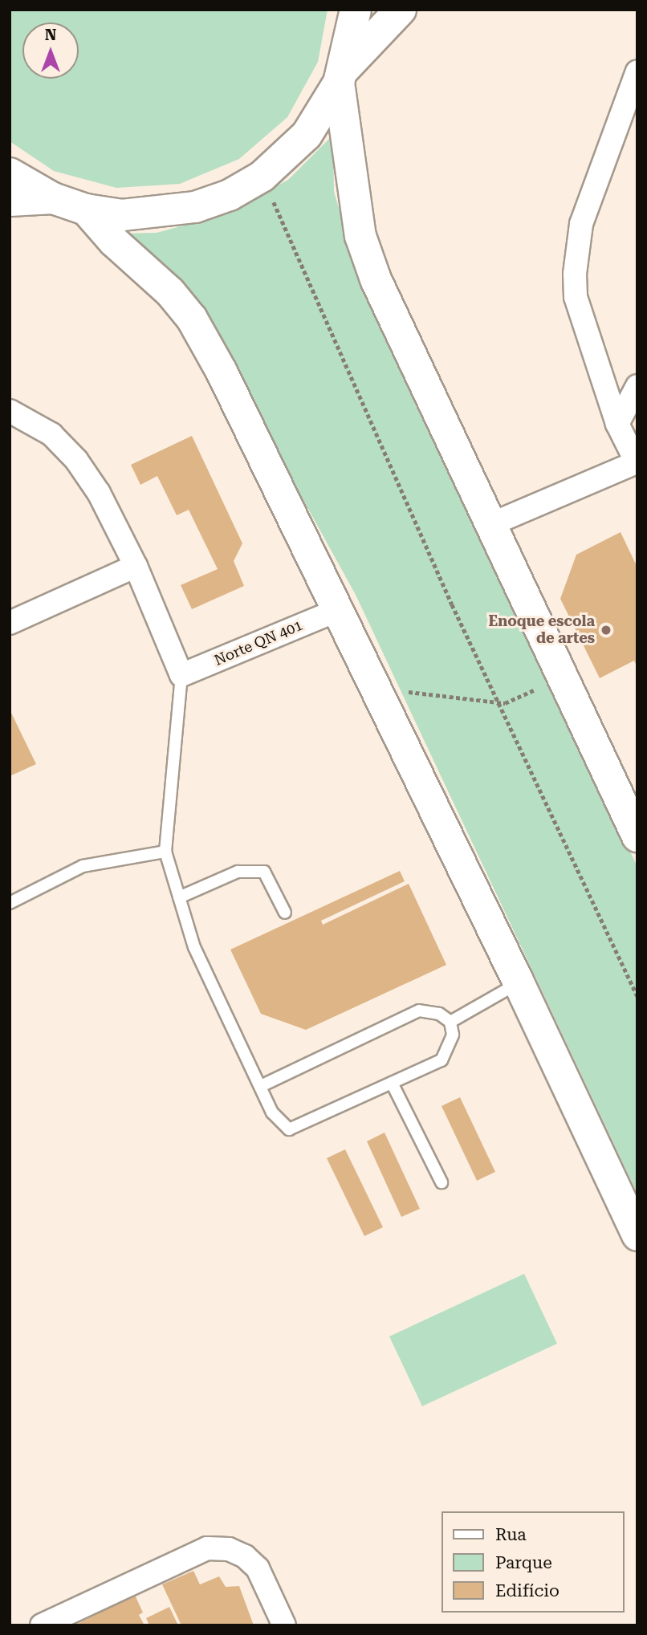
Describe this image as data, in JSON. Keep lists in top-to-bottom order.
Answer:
{
  "streets": {
    "street": ["Norte QN 401"]
  },
  "places": ["Enoque escola de artes"],
  "legend": ["Rua", "Parque", "Edifício"],
  "north": "top"
}
